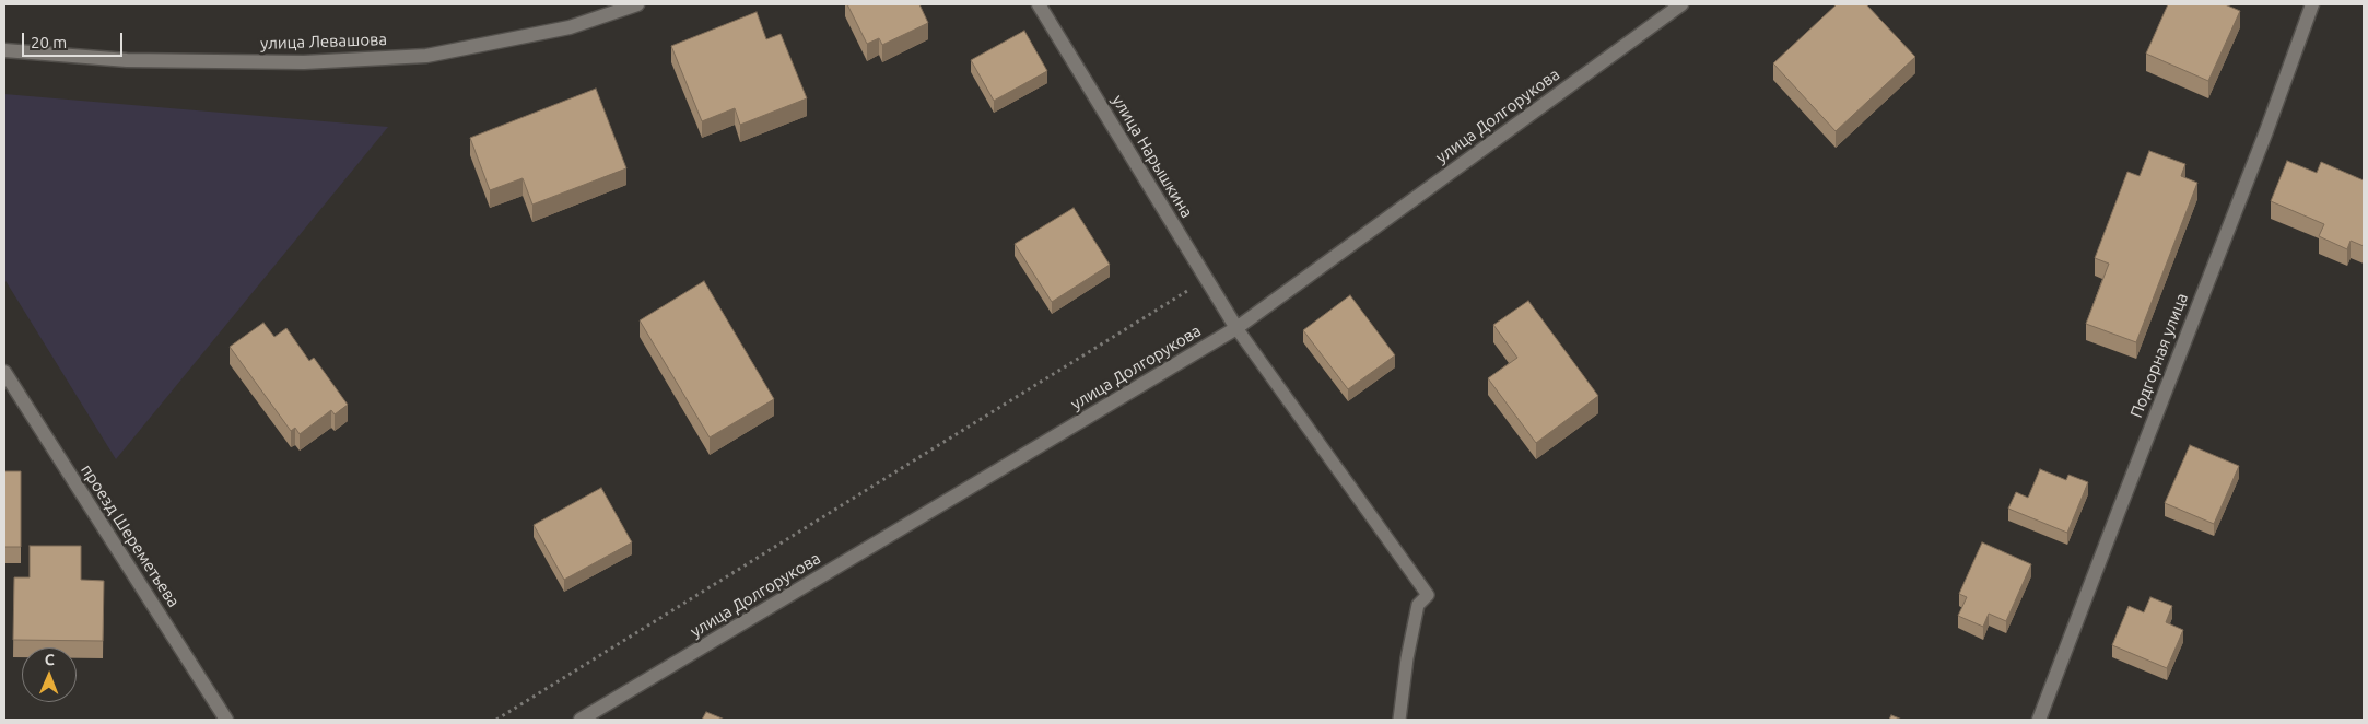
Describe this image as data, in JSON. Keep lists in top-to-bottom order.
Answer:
{
  "streets": {
    "street": [
      "улица Левашова",
      "улица Долгорукова",
      "улица Нарышкина",
      "Подгорная улица",
      "проезд Шереметьева"
    ]
  },
  "crossings": [
    ["улица Долгорукова", "улица Нарышкина"]
  ],
  "scale_bar": "20 m",
  "north": "top"
}
